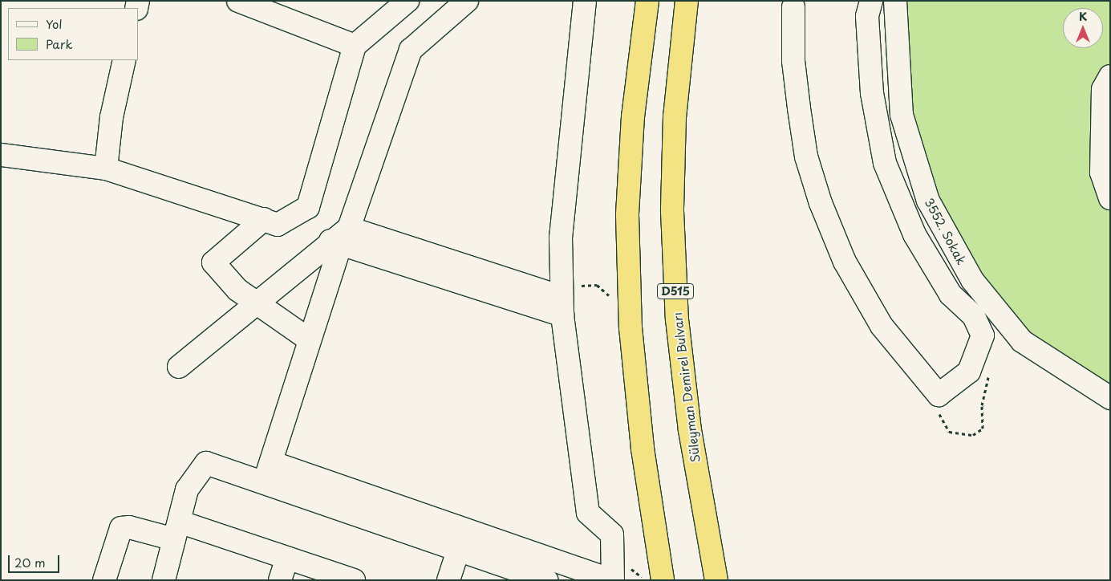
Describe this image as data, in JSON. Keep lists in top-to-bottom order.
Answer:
{
  "streets": {
    "highway": ["D515", "Süleyman Demirel Bulvarı"],
    "street": ["3552. Sokak"]
  },
  "legend": ["Yol", "Park"],
  "scale_bar": "20 m",
  "north": "top"
}
